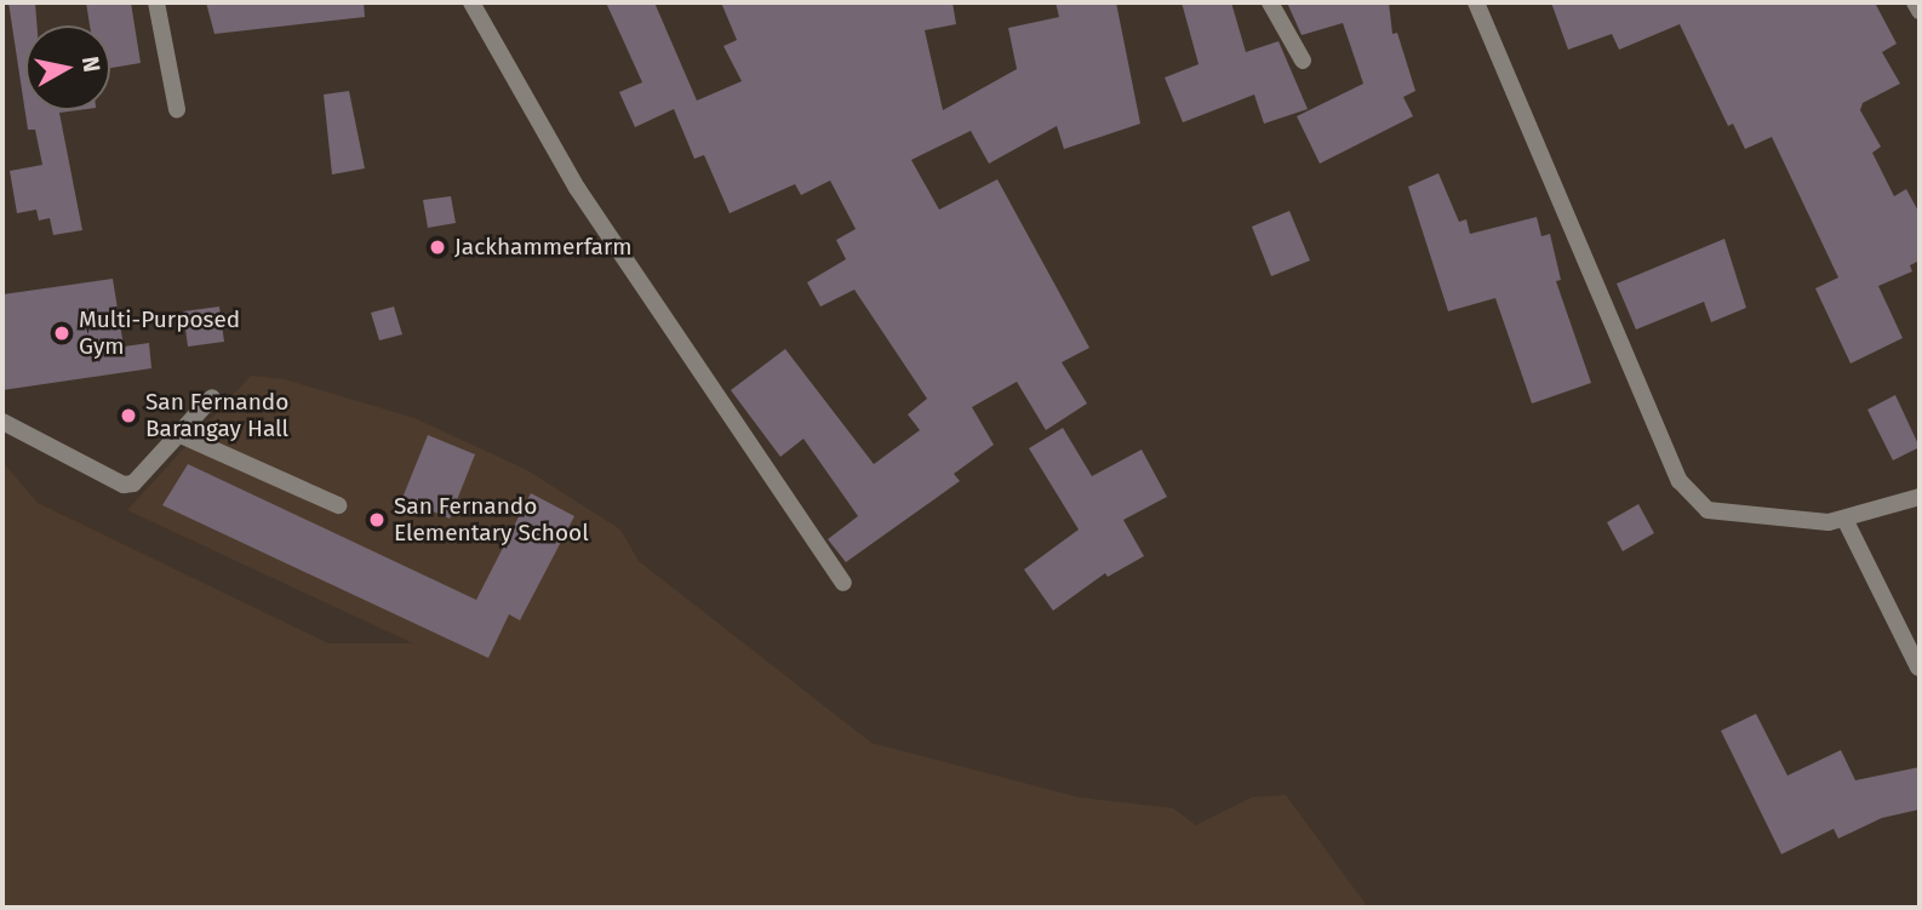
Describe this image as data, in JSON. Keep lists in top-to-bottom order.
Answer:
{
  "places": [
    "Jackhammerfarm",
    "Multi-Purposed Gym",
    "San Fernando Barangay Hall",
    "San Fernando Elementary School"
  ],
  "north": "right"
}
